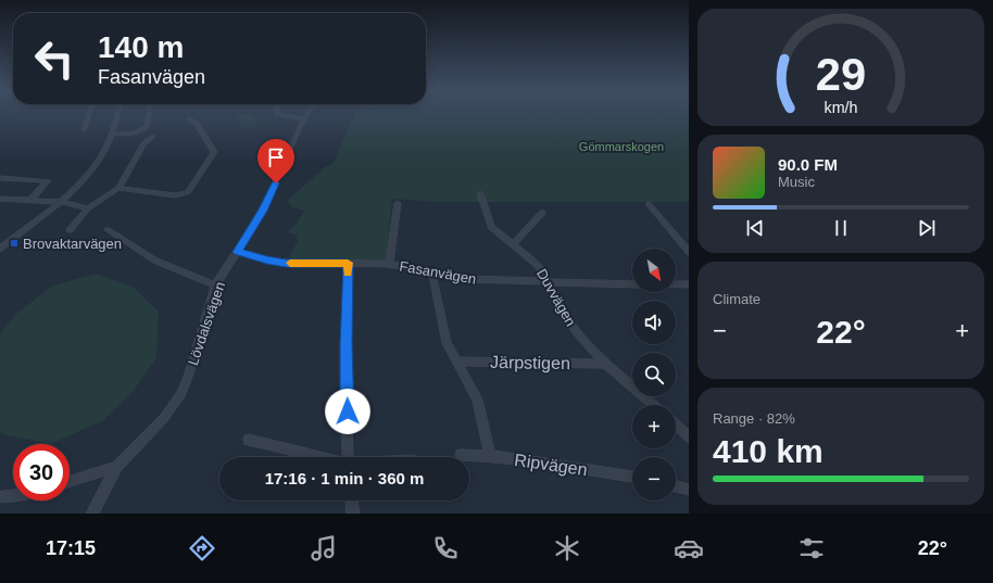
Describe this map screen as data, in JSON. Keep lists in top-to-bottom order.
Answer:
{
  "streets": {
    "street": [
      "Fasanvägen",
      "Duvvägen",
      "Lövdalsvägen",
      "Järpstigen",
      "Ripvägen"
    ]
  },
  "crossings": [
    ["Fasanvägen", "Duvvägen"],
    ["Fasanvägen", "Lövdalsvägen"],
    ["Duvvägen", "Järpstigen"]
  ],
  "parks": ["Gömmarskogen"],
  "places": {
    "transit": ["Brovaktarvägen"]
  },
  "north": "bottom right",
  "page": {
    "turn": ["140 m", "Fasanvägen"],
    "song": ["90.0 FM", "Music"],
    "map_buttons": ["+", "−"],
    "tile": [
      "Climate",
      ["Range · 82%", "410 km"]
    ],
    "heat": ["−", "22°", "+"],
    "limit": "30",
    "trip": "17:16 · 1 min · 360 m",
    "tabs": ["17:15", "22°"],
    "gauge": ["29", "km/h"]
  }
}
